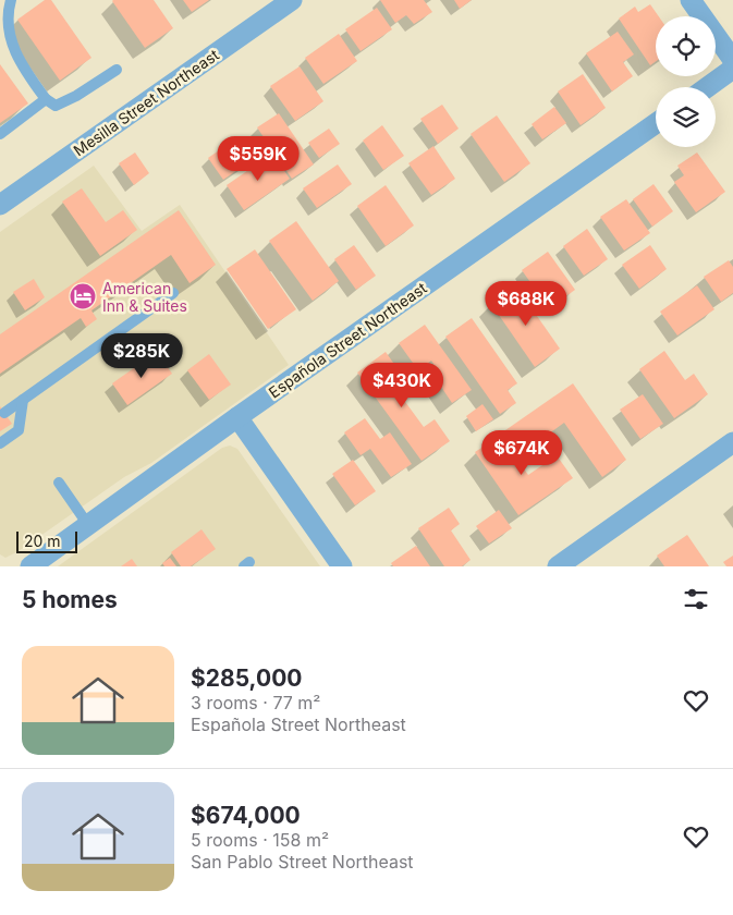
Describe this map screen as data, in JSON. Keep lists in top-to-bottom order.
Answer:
{
  "streets": {
    "street": ["Mesilla Street Northeast", "Española Street Northeast"]
  },
  "places": {
    "hotel": ["American Inn & Suites"]
  },
  "scale_bar": "20 m",
  "page": {
    "price": [
      "$559K",
      "$688K",
      "$285K",
      "$430K",
      "$674K"
    ],
    "scale": "20 m",
    "heading": "5 homes",
    "list": [
      {
        "name": "$285,000",
        "note": "3 rooms · 77 m² · Española Street Northeast"
      },
      {
        "name": "$674,000",
        "note": "5 rooms · 158 m² · San Pablo Street Northeast"
      }
    ]
  }
}
